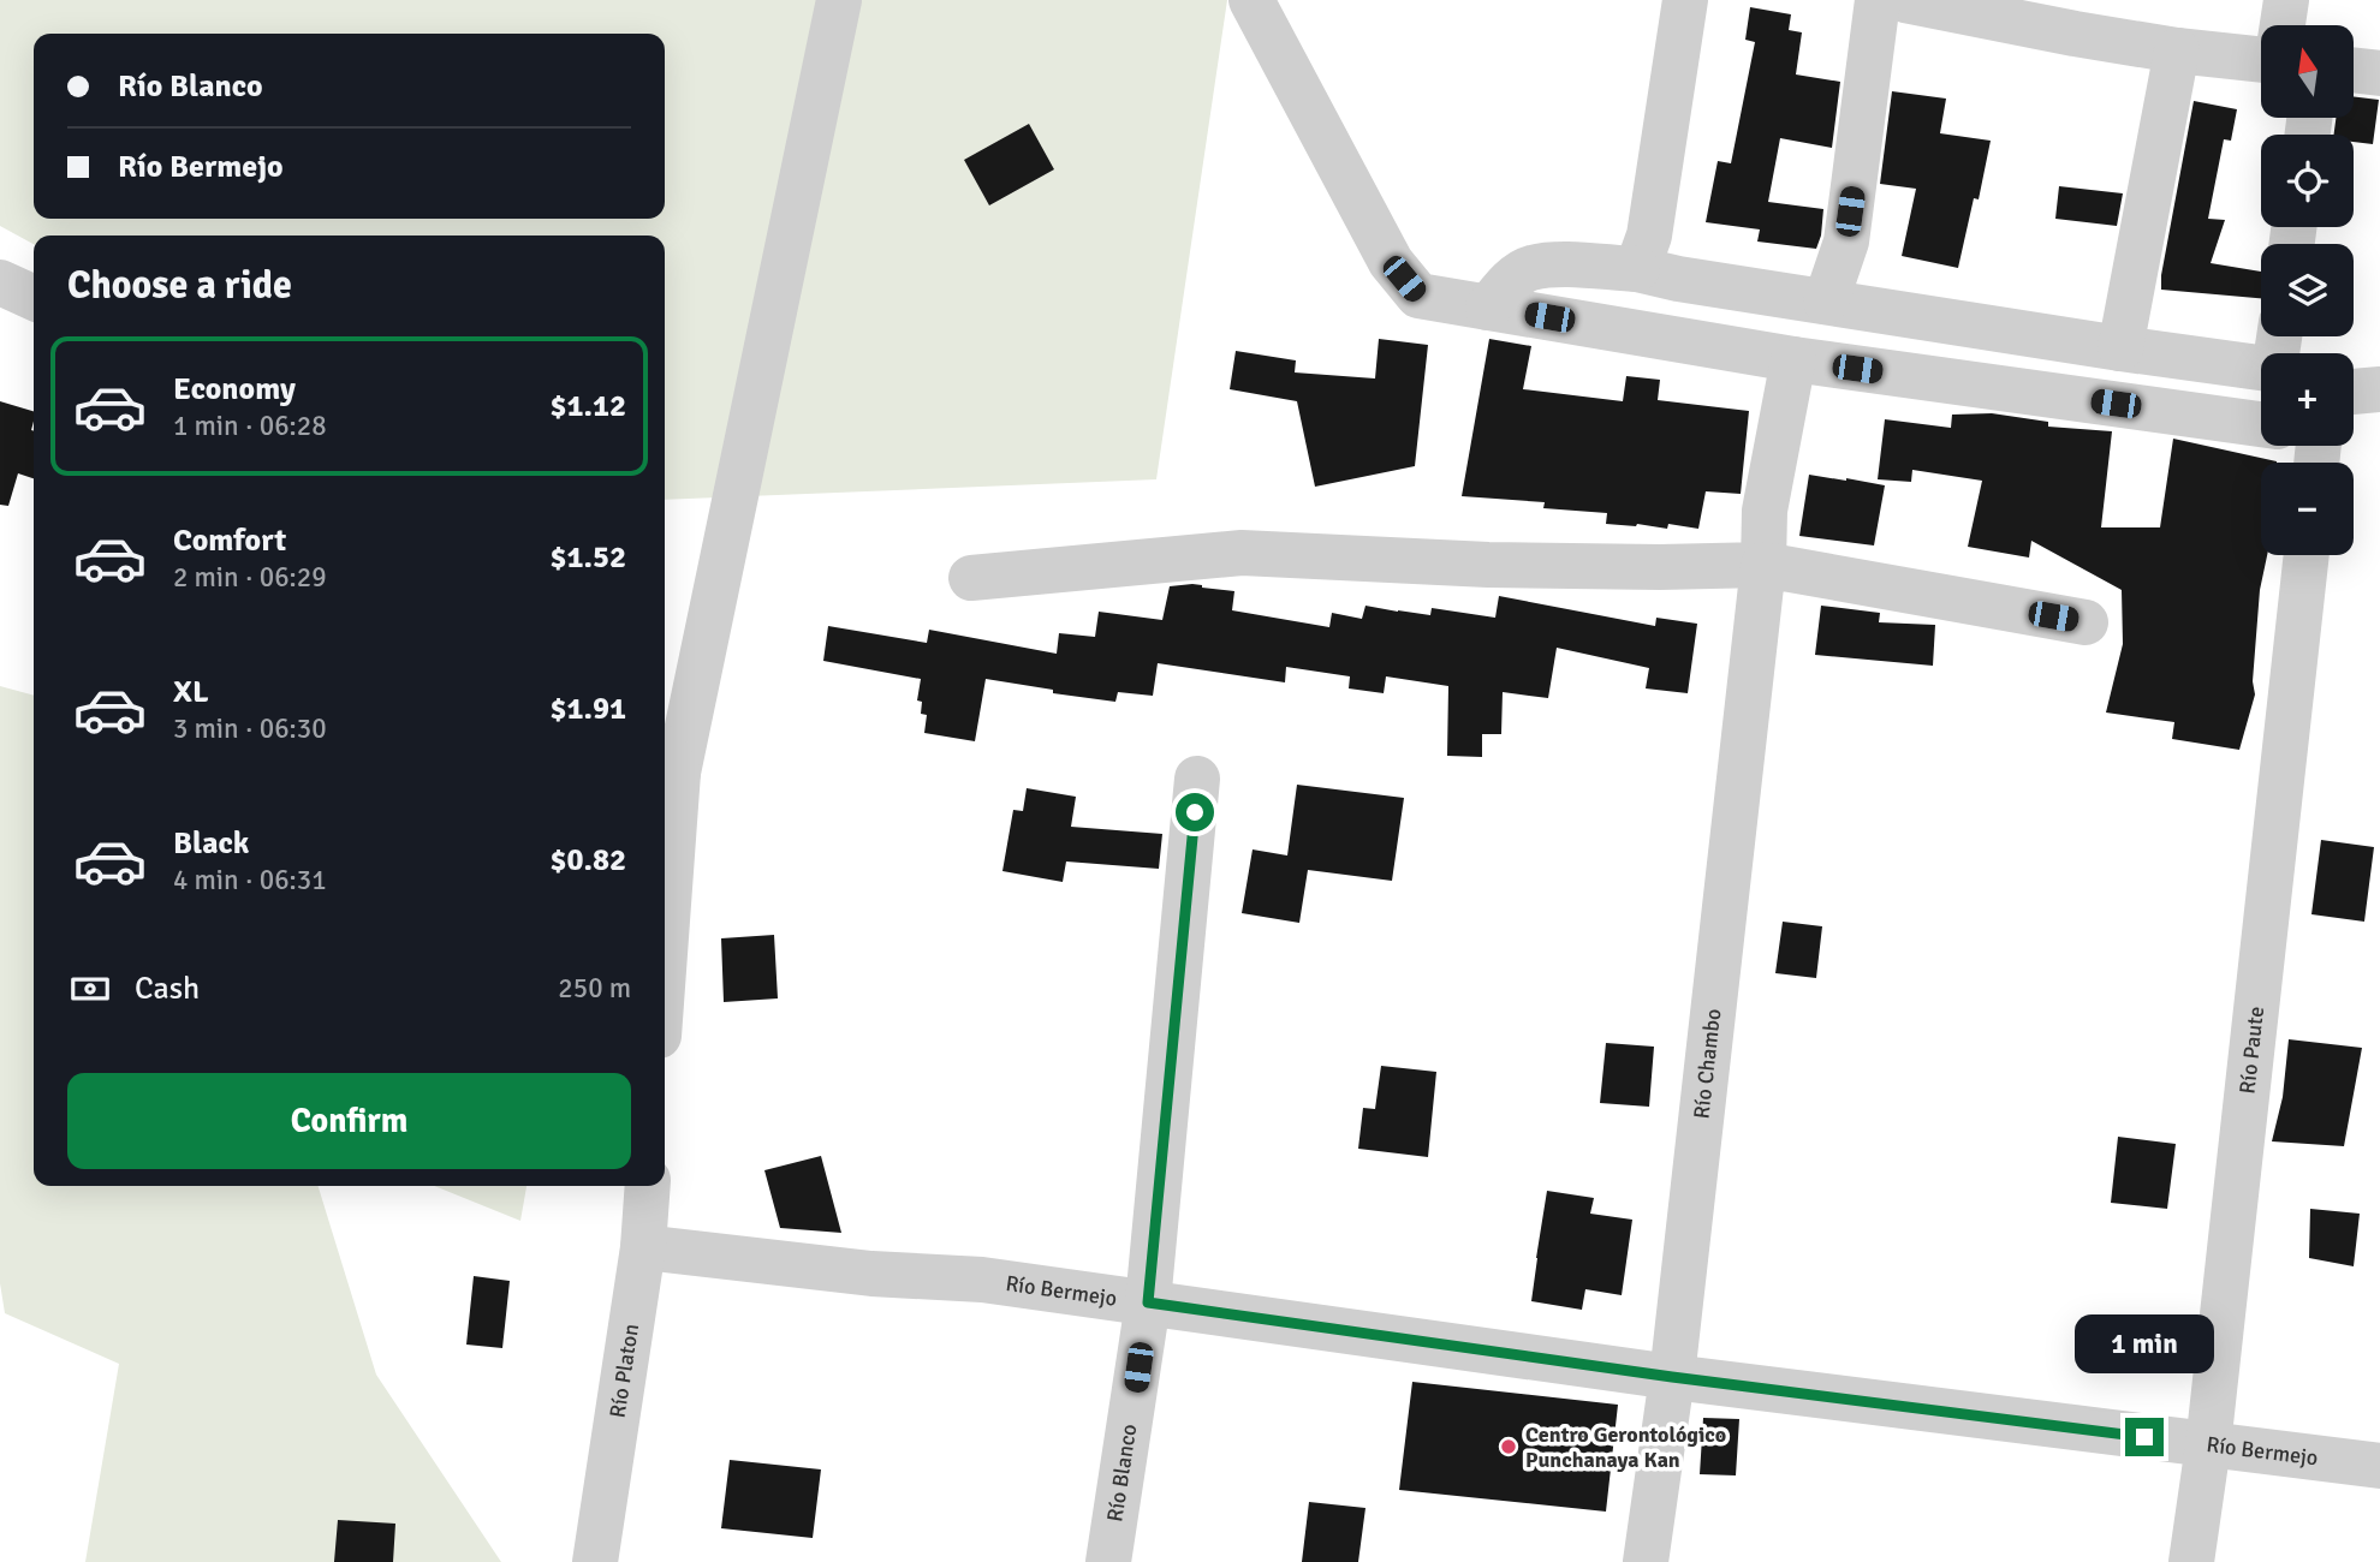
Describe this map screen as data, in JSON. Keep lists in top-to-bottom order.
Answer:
{
  "streets": {
    "street": [
      "Río Paute",
      "Río Chambo",
      "Río Bermejo",
      "Río Platon",
      "Río Blanco"
    ]
  },
  "crossings": [
    ["Río Paute", "Río Bermejo"],
    ["Río Chambo", "Río Bermejo"],
    ["Río Bermejo", "Río Platon"],
    ["Río Bermejo", "Río Blanco"]
  ],
  "places": ["Centro Gerontológico Punchanaya Kan"],
  "north": "top",
  "page": {
    "map_buttons": ["+", "−"],
    "banner": ["Río Blanco", "Río Bermejo"],
    "heading": "Choose a ride",
    "list": [
      {
        "name": "Economy",
        "note": "1 min · 06:28",
        "value": "$1.12"
      },
      {
        "name": "Comfort",
        "note": "2 min · 06:29",
        "value": "$1.52"
      },
      {
        "name": "XL",
        "note": "3 min · 06:30",
        "value": "$1.91"
      },
      {
        "name": "Black",
        "note": "4 min · 06:31",
        "value": "$0.82"
      }
    ],
    "pay": ["Cash", "250 m"],
    "buttons": "Confirm",
    "bubble": "1 min"
  }
}
